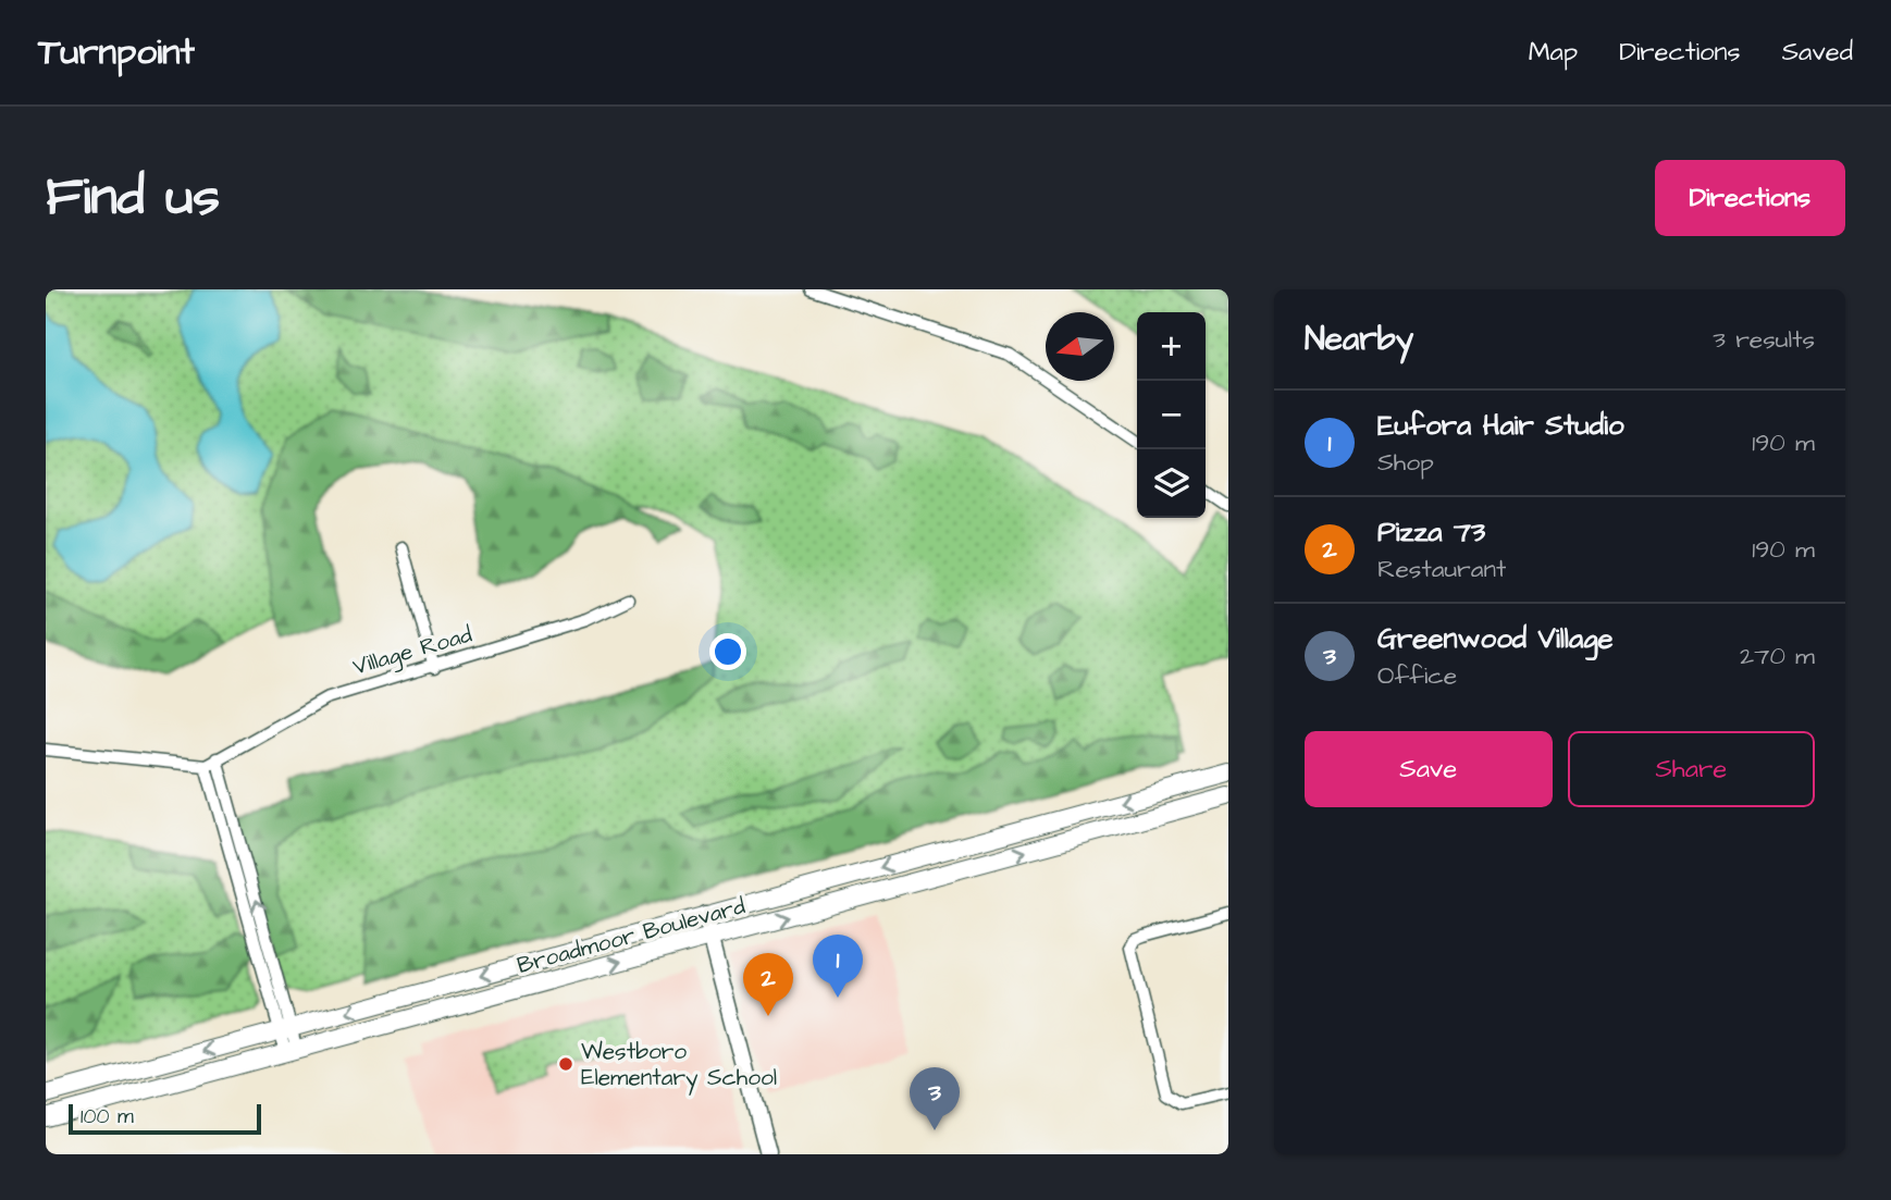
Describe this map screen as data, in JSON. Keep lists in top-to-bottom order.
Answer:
{
  "streets": {
    "main road": ["Broadmoor Boulevard"],
    "street": ["Village Road"]
  },
  "places": ["Westboro Elementary School"],
  "scale_bar": "100 m",
  "north": "left",
  "page": {
    "header": "Turnpoint",
    "nav": ["Map", "Directions", "Saved"],
    "buttons": [
      "Directions",
      ["Save", "Share"]
    ],
    "title": "Find us",
    "heading": ["Nearby", "3 results"],
    "map_buttons": ["+", "−"],
    "list": [
      {
        "mark": "1",
        "name": "Eufora Hair Studio",
        "note": "Shop",
        "value": "190 m"
      },
      {
        "mark": "2",
        "name": "Pizza 73",
        "note": "Restaurant",
        "value": "190 m"
      },
      {
        "mark": "3",
        "name": "Greenwood Village",
        "note": "Office",
        "value": "270 m"
      }
    ],
    "pins": ["1", "2", "3"],
    "scale": "100 m"
  }
}
